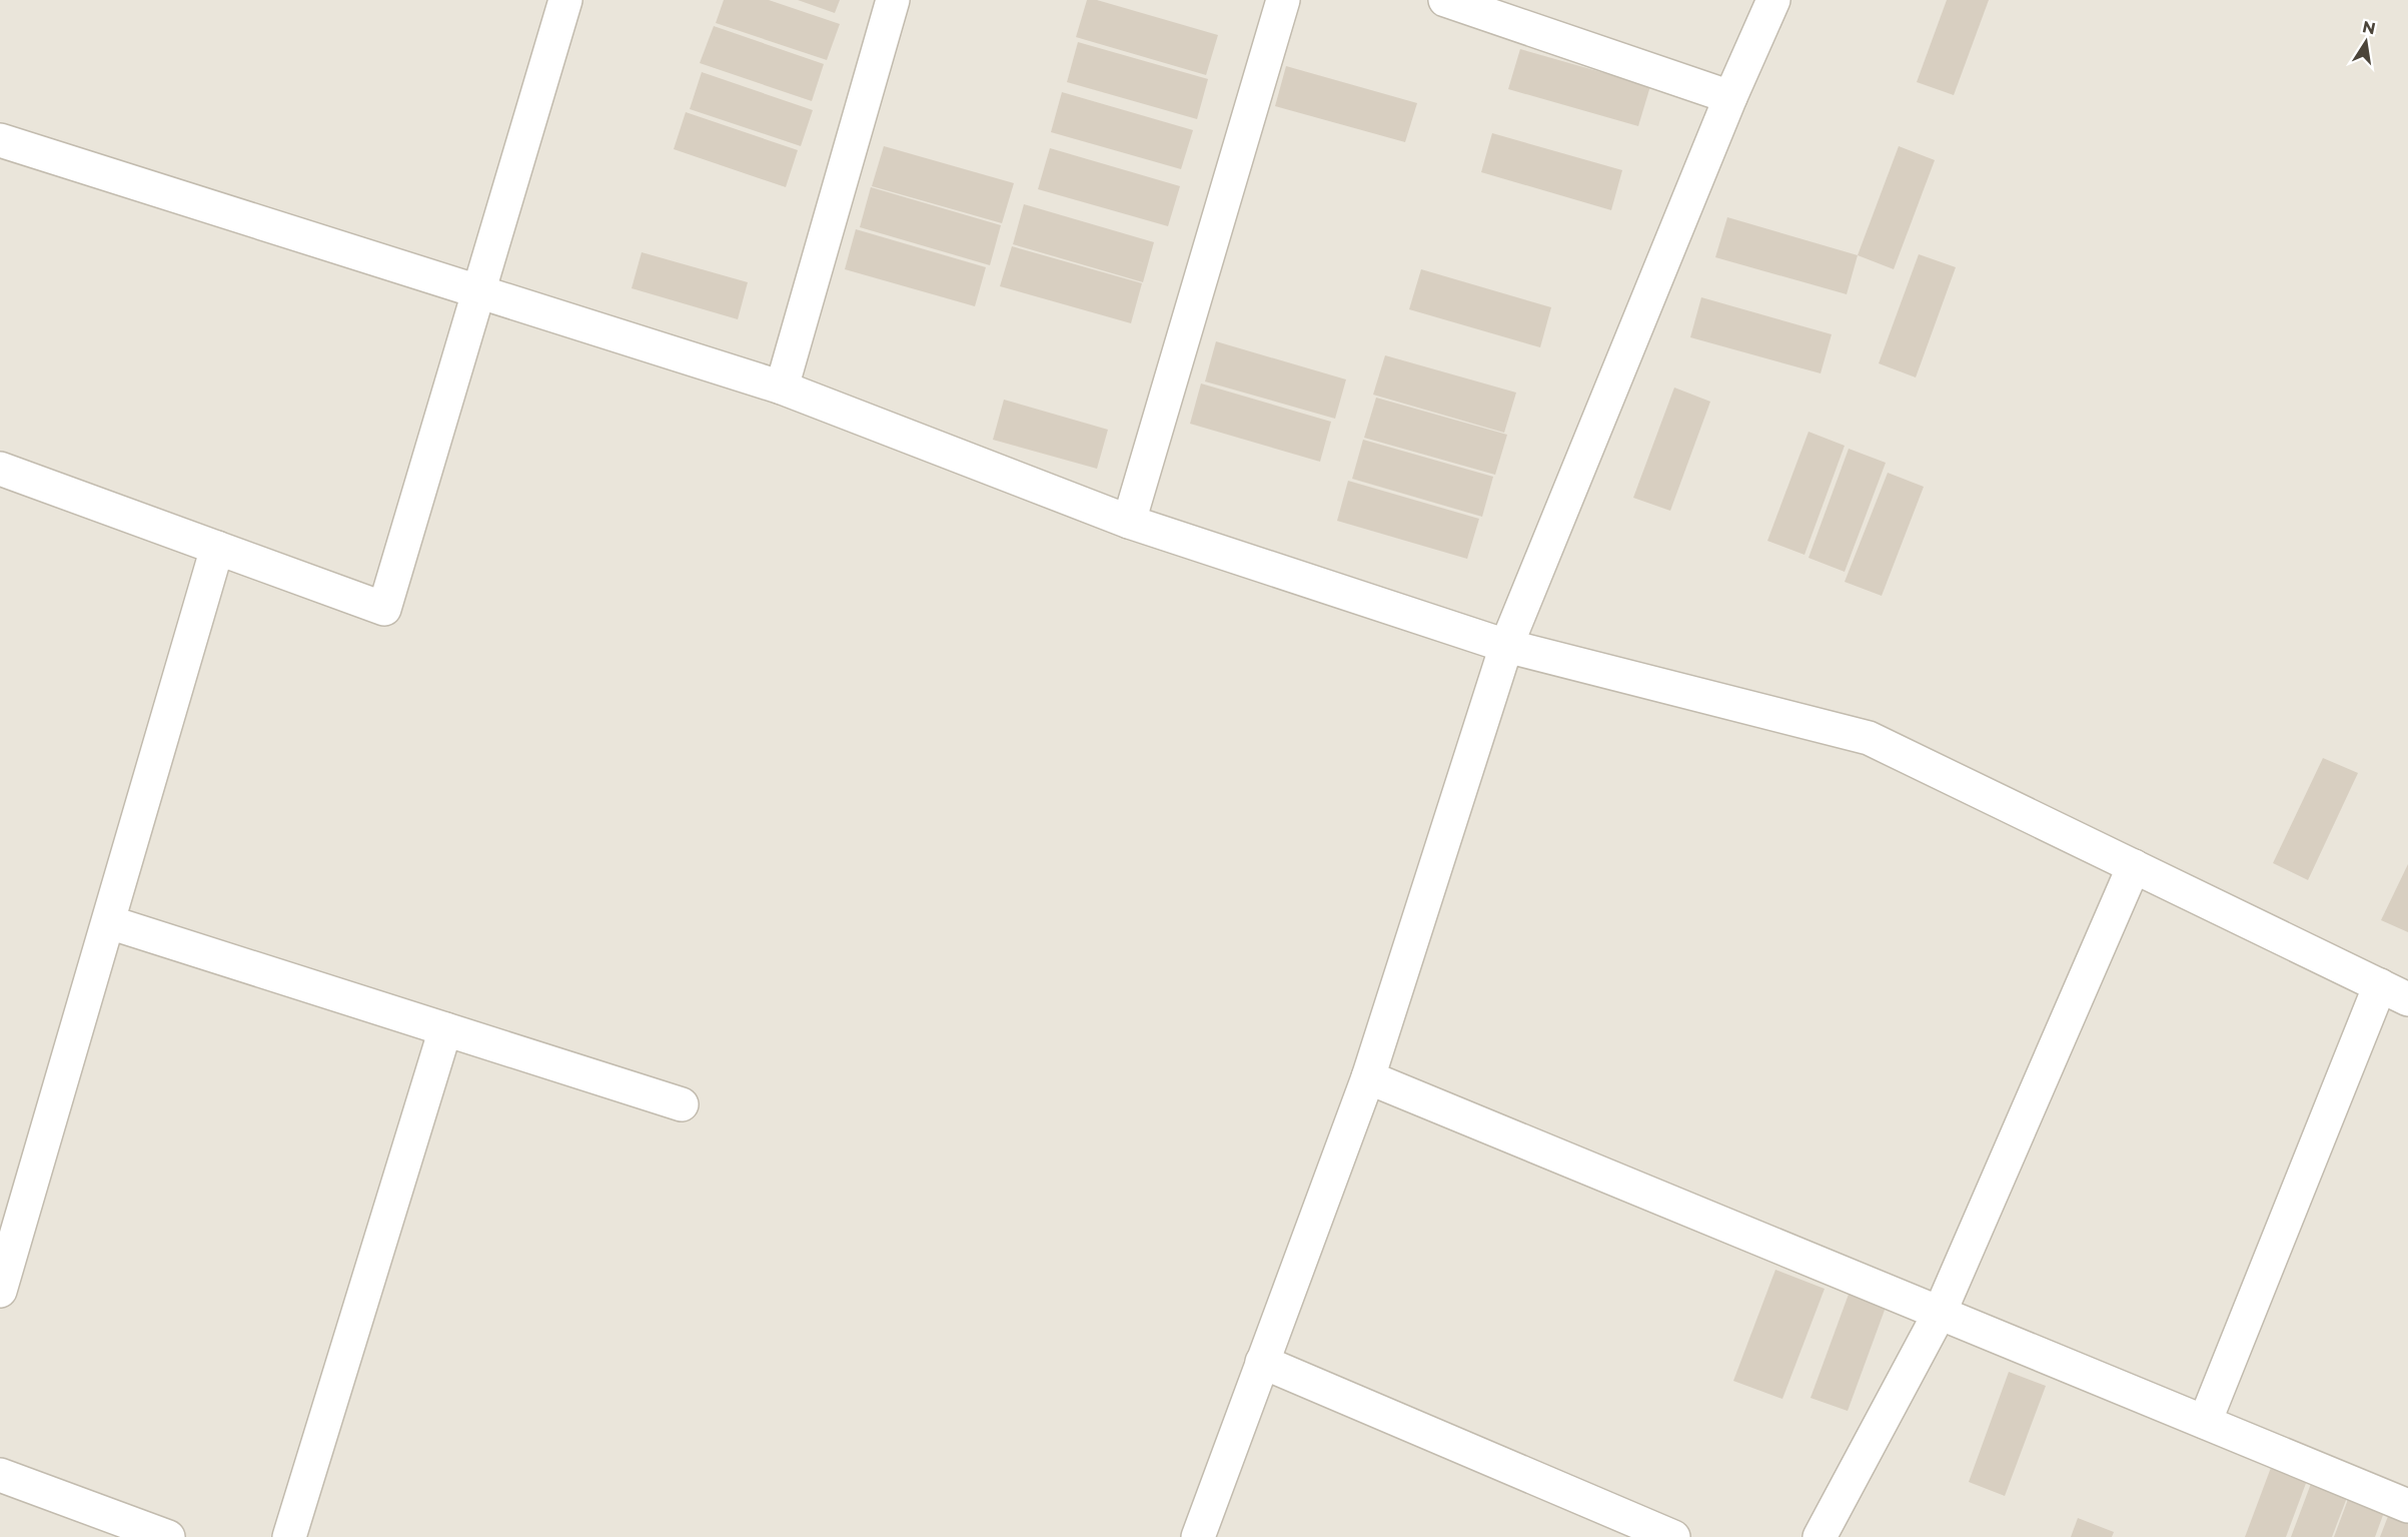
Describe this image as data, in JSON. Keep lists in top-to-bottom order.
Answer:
{
  "north": "top"
}
